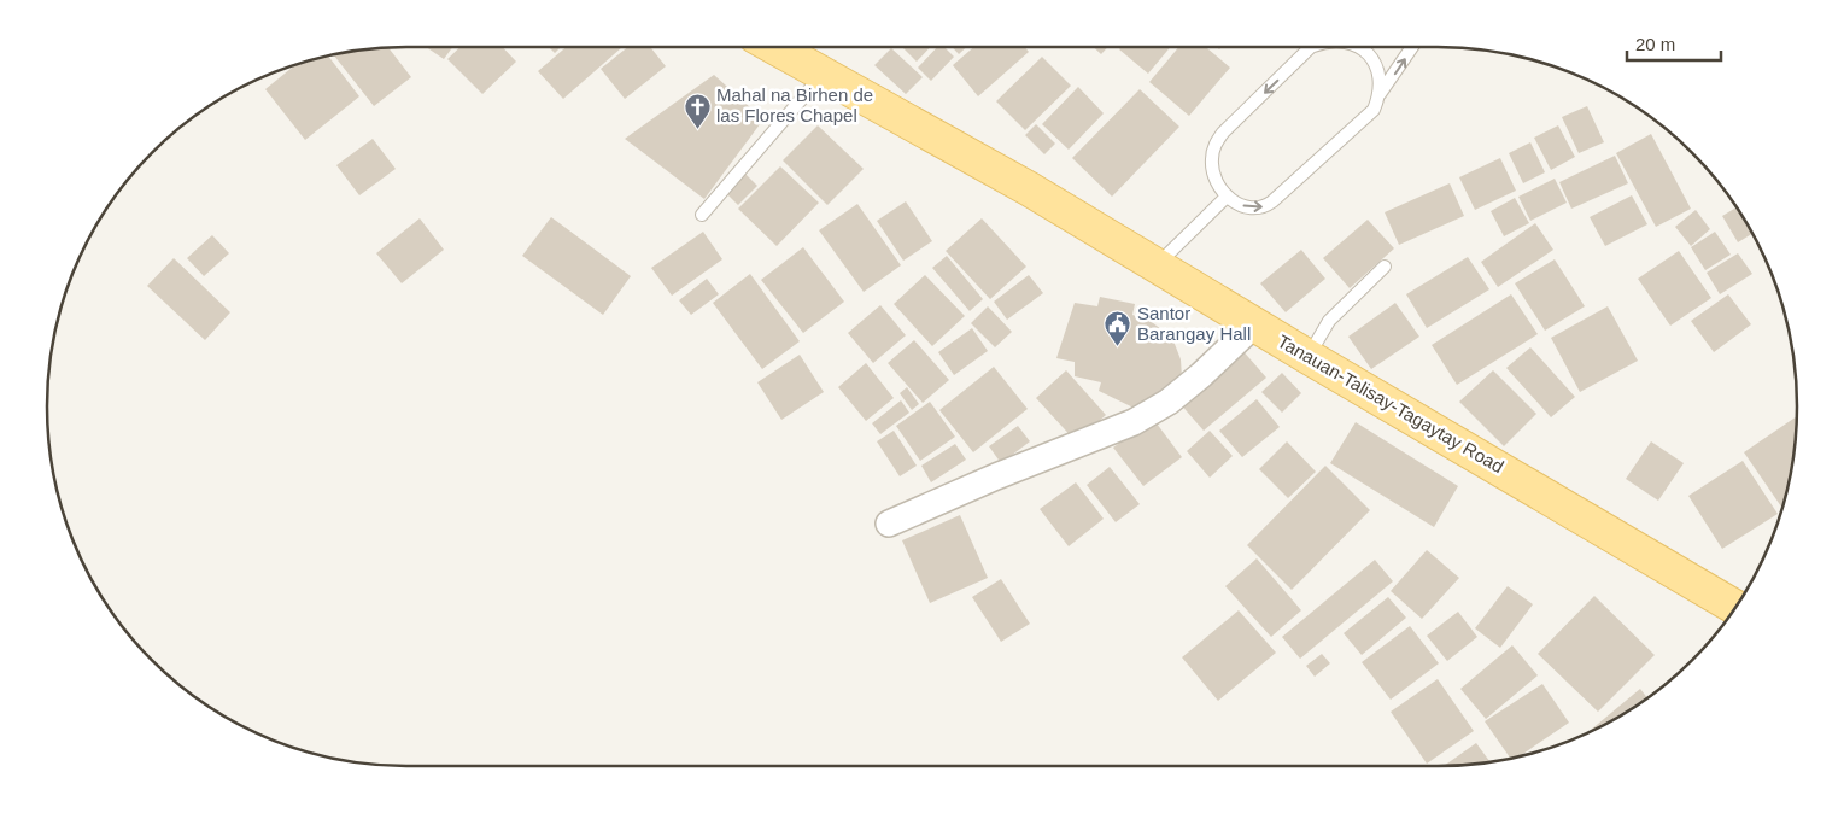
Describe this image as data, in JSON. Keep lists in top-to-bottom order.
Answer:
{
  "streets": {
    "main road": ["Tanauan-Talisay-Tagaytay Road"]
  },
  "places": {
    "church": ["Mahal na Birhen de las Flores Chapel"],
    "public building": ["Santor Barangay Hall"]
  },
  "scale_bar": "20 m"
}
